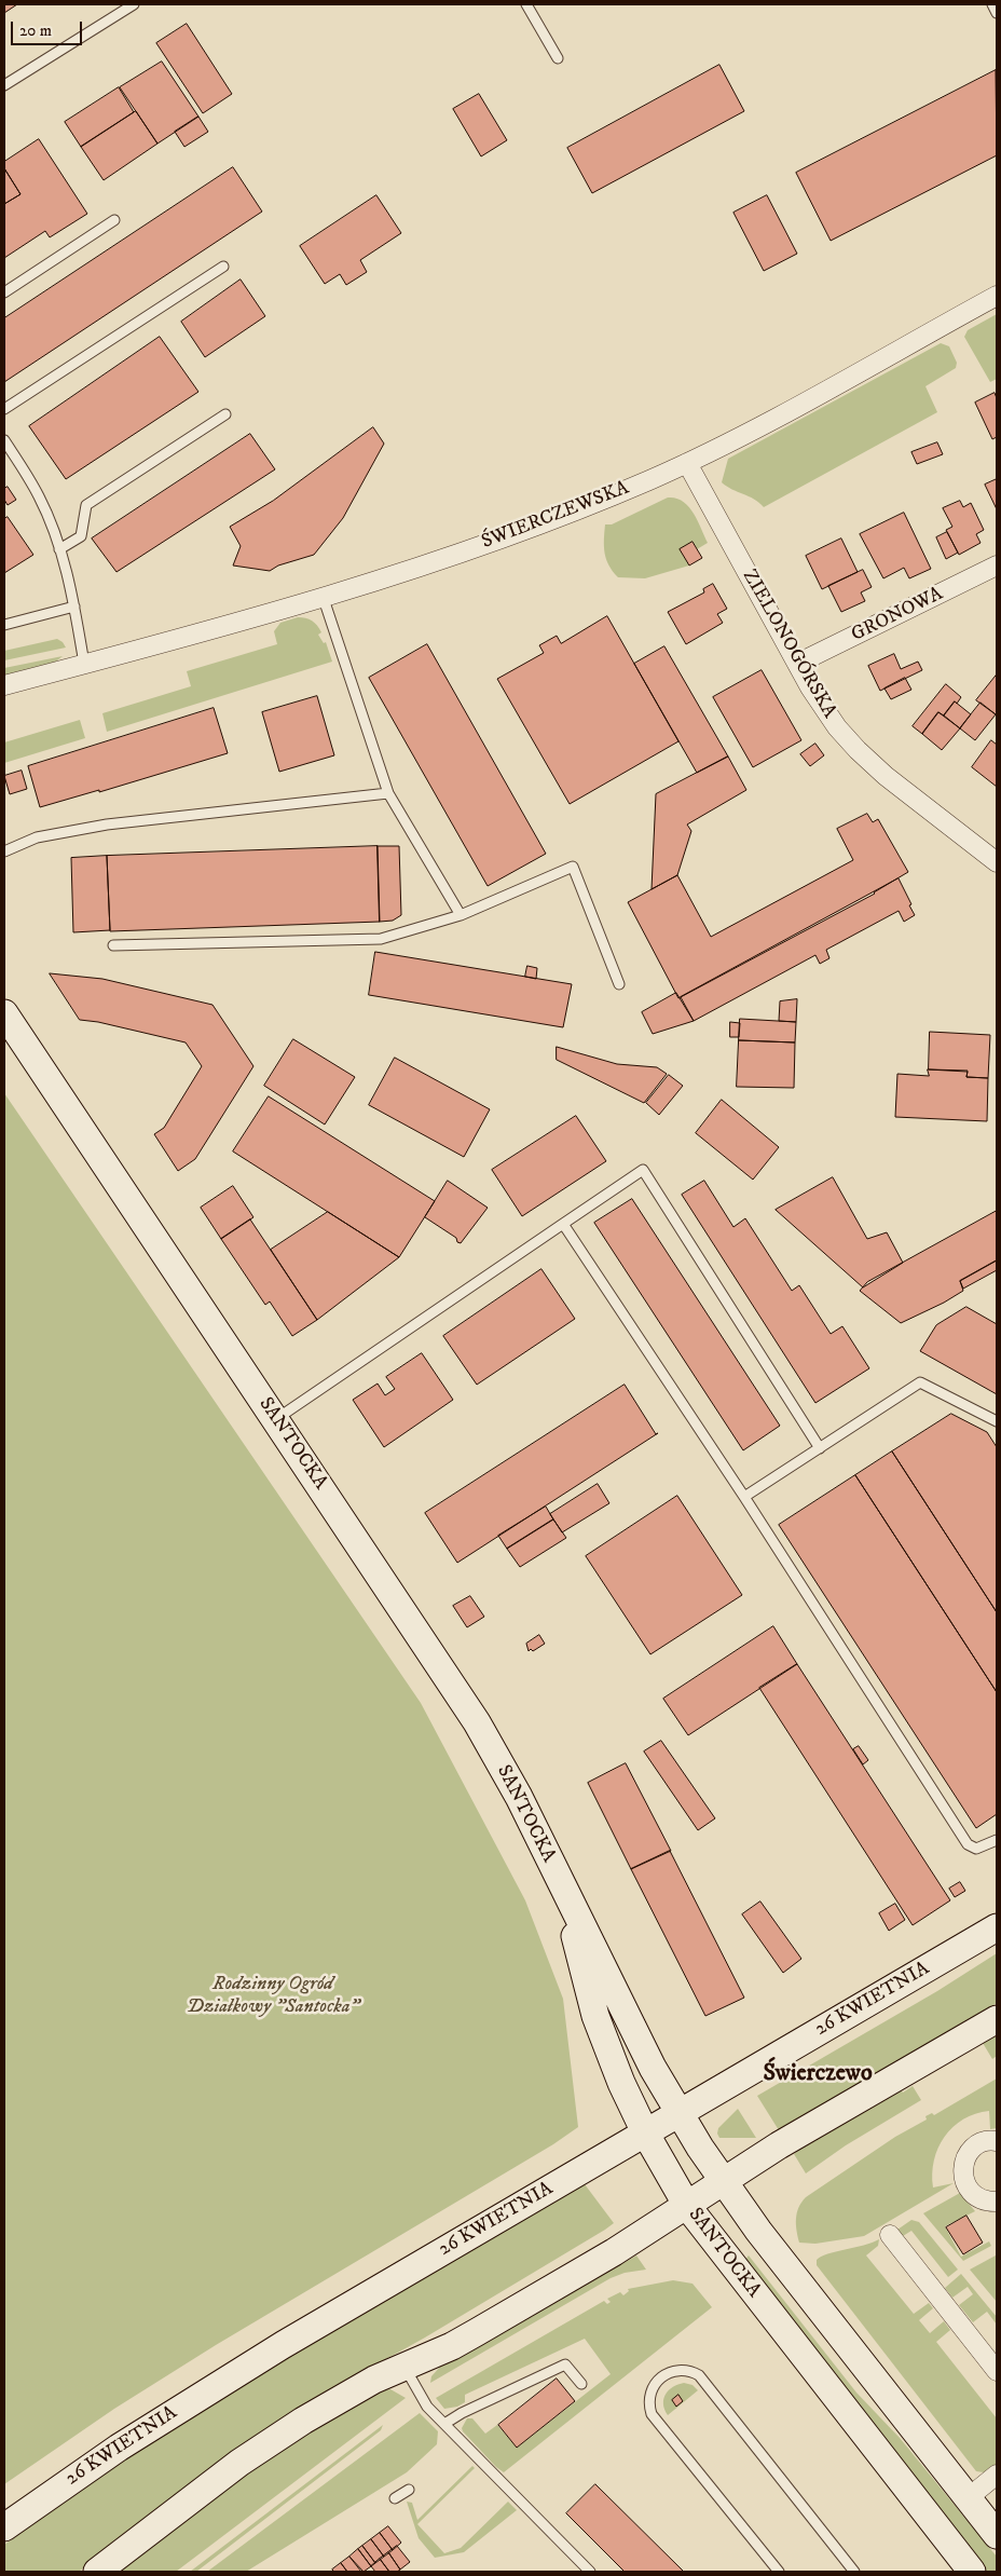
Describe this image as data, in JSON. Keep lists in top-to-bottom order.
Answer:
{
  "streets": {
    "street": [
      "ŚWIERCZEWSKA",
      "GRONOWA",
      "ZIELONOGÓRSKA",
      "SANTOCKA",
      "26 KWIETNIA"
    ]
  },
  "crossings": [
    ["ŚWIERCZEWSKA", "ZIELONOGÓRSKA"],
    ["GRONOWA", "ZIELONOGÓRSKA"],
    ["SANTOCKA", "26 KWIETNIA"]
  ],
  "districts": ["Świerczewo"],
  "parks": ["Rodzinny Ogród Działkowy \"Santocka\""],
  "scale_bar": "20 m"
}
